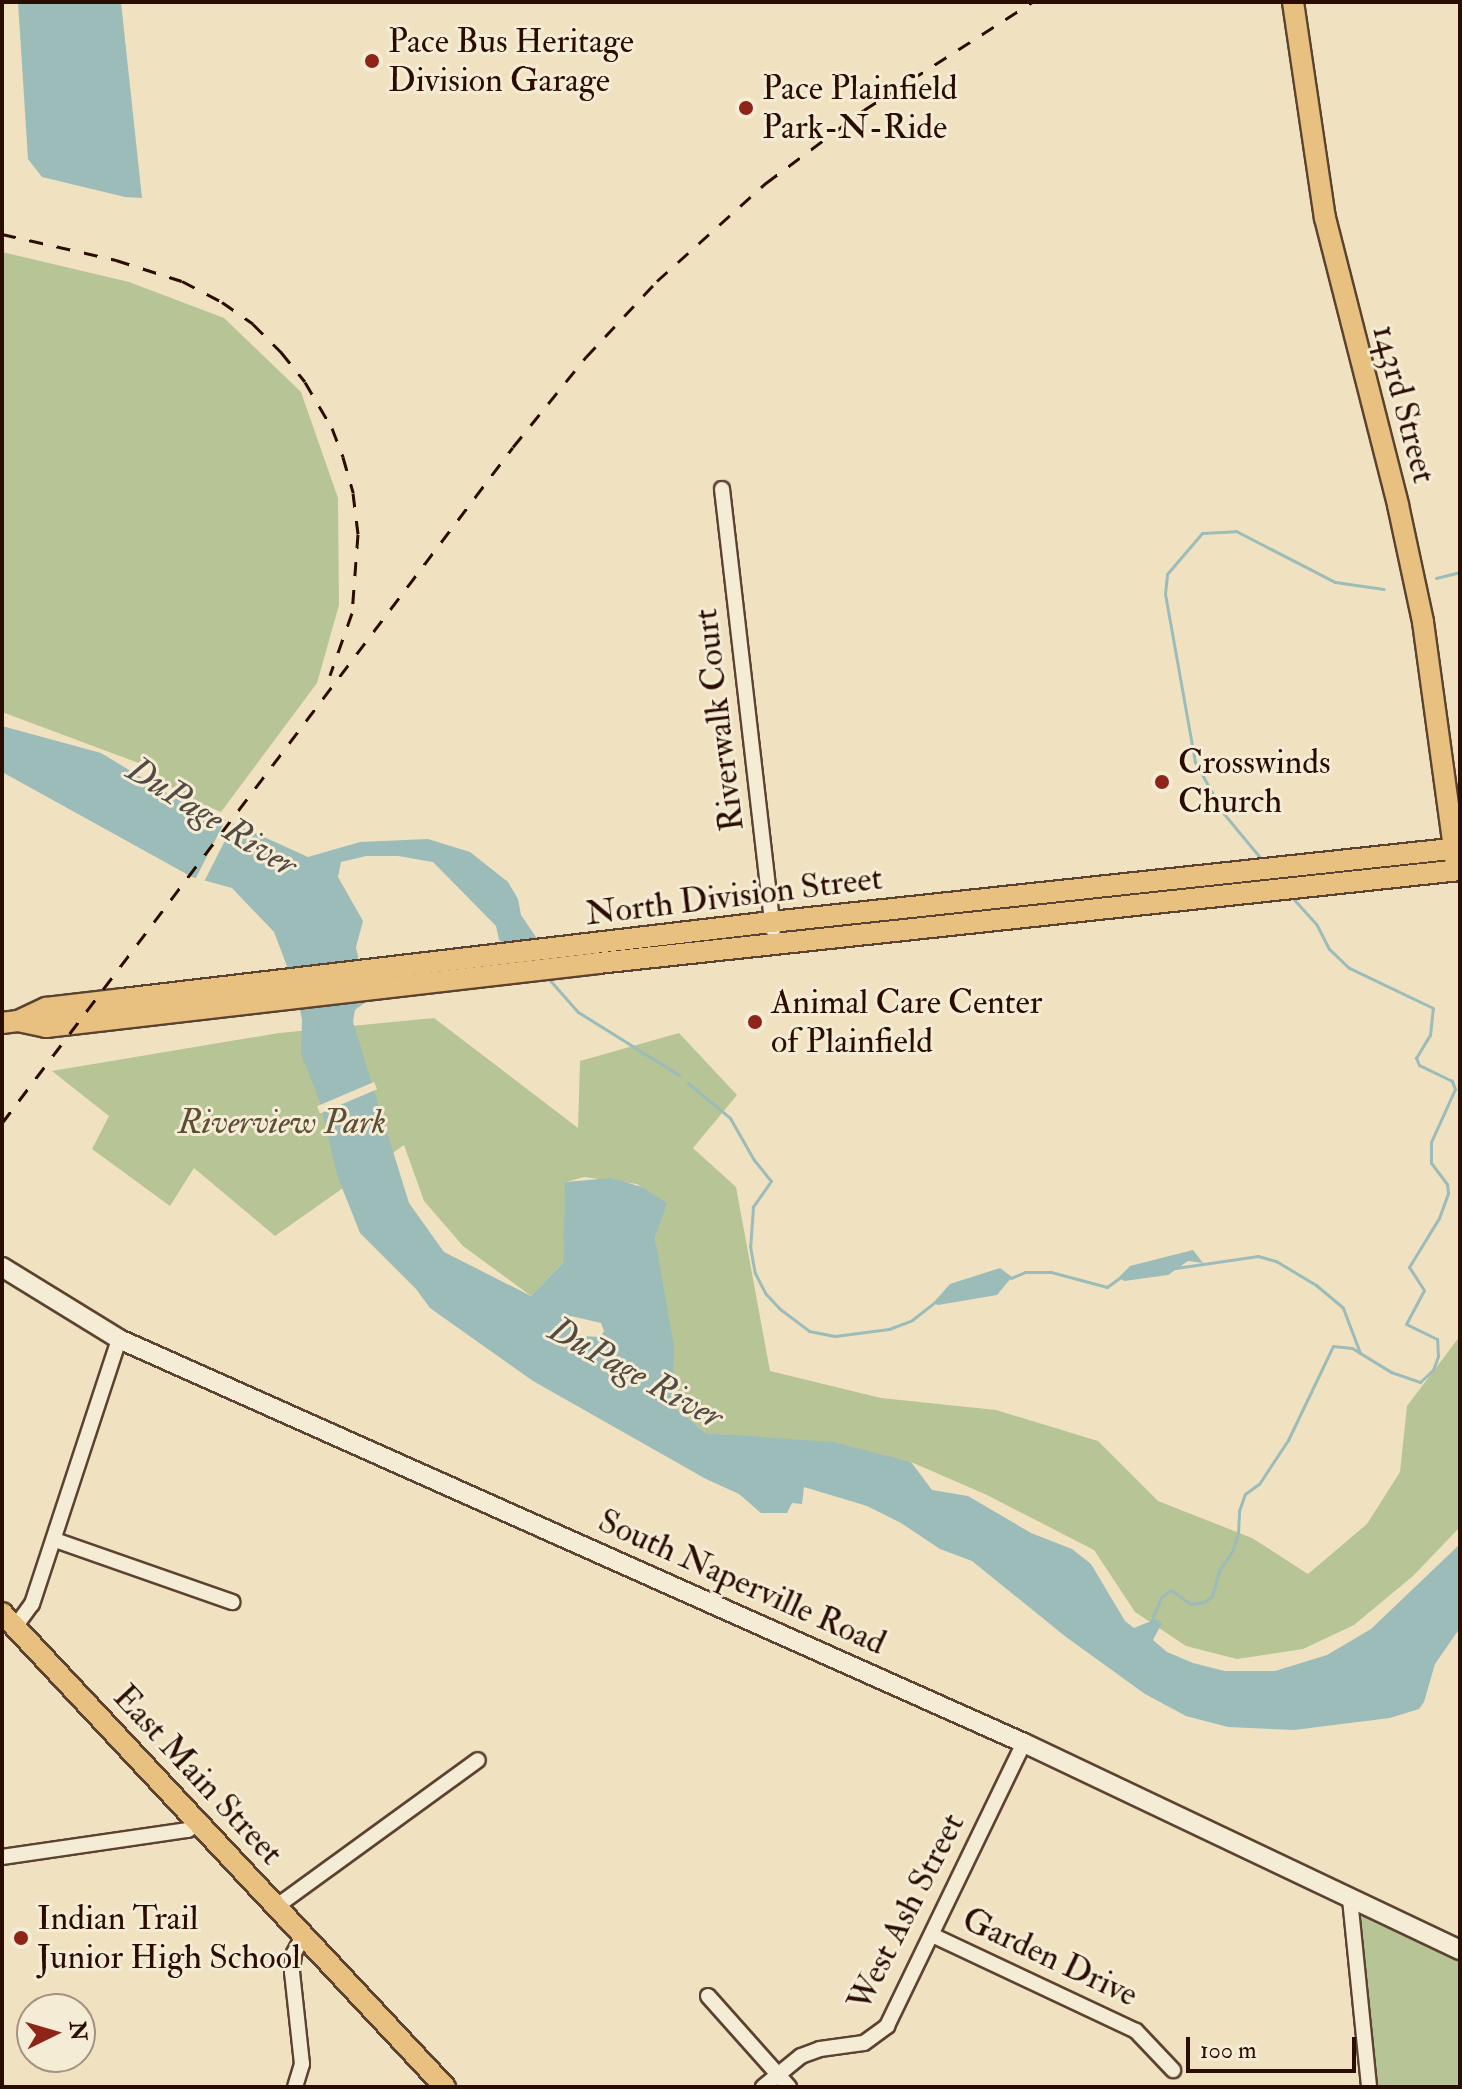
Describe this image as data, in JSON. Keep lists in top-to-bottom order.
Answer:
{
  "streets": {
    "main road": [
      "143rd Street",
      "North Division Street",
      "South Naperville Road",
      "East Main Street"
    ],
    "street": ["Riverwalk Court", "West Ash Street", "Garden Drive"]
  },
  "crossings": [
    ["143rd Street", "North Division Street"],
    ["Riverwalk Court", "North Division Street"],
    ["South Naperville Road", "West Ash Street"],
    ["West Ash Street", "Garden Drive"]
  ],
  "water": ["DuPage River"],
  "parks": ["Riverview Park"],
  "places": [
    "Pace Bus Heritage Division Garage",
    "Pace Plainfield Park-N-Ride",
    "Crosswinds Church",
    "Animal Care Center of Plainfield",
    "Indian Trail Junior High School"
  ],
  "scale_bar": "100 m",
  "north": "right"
}
